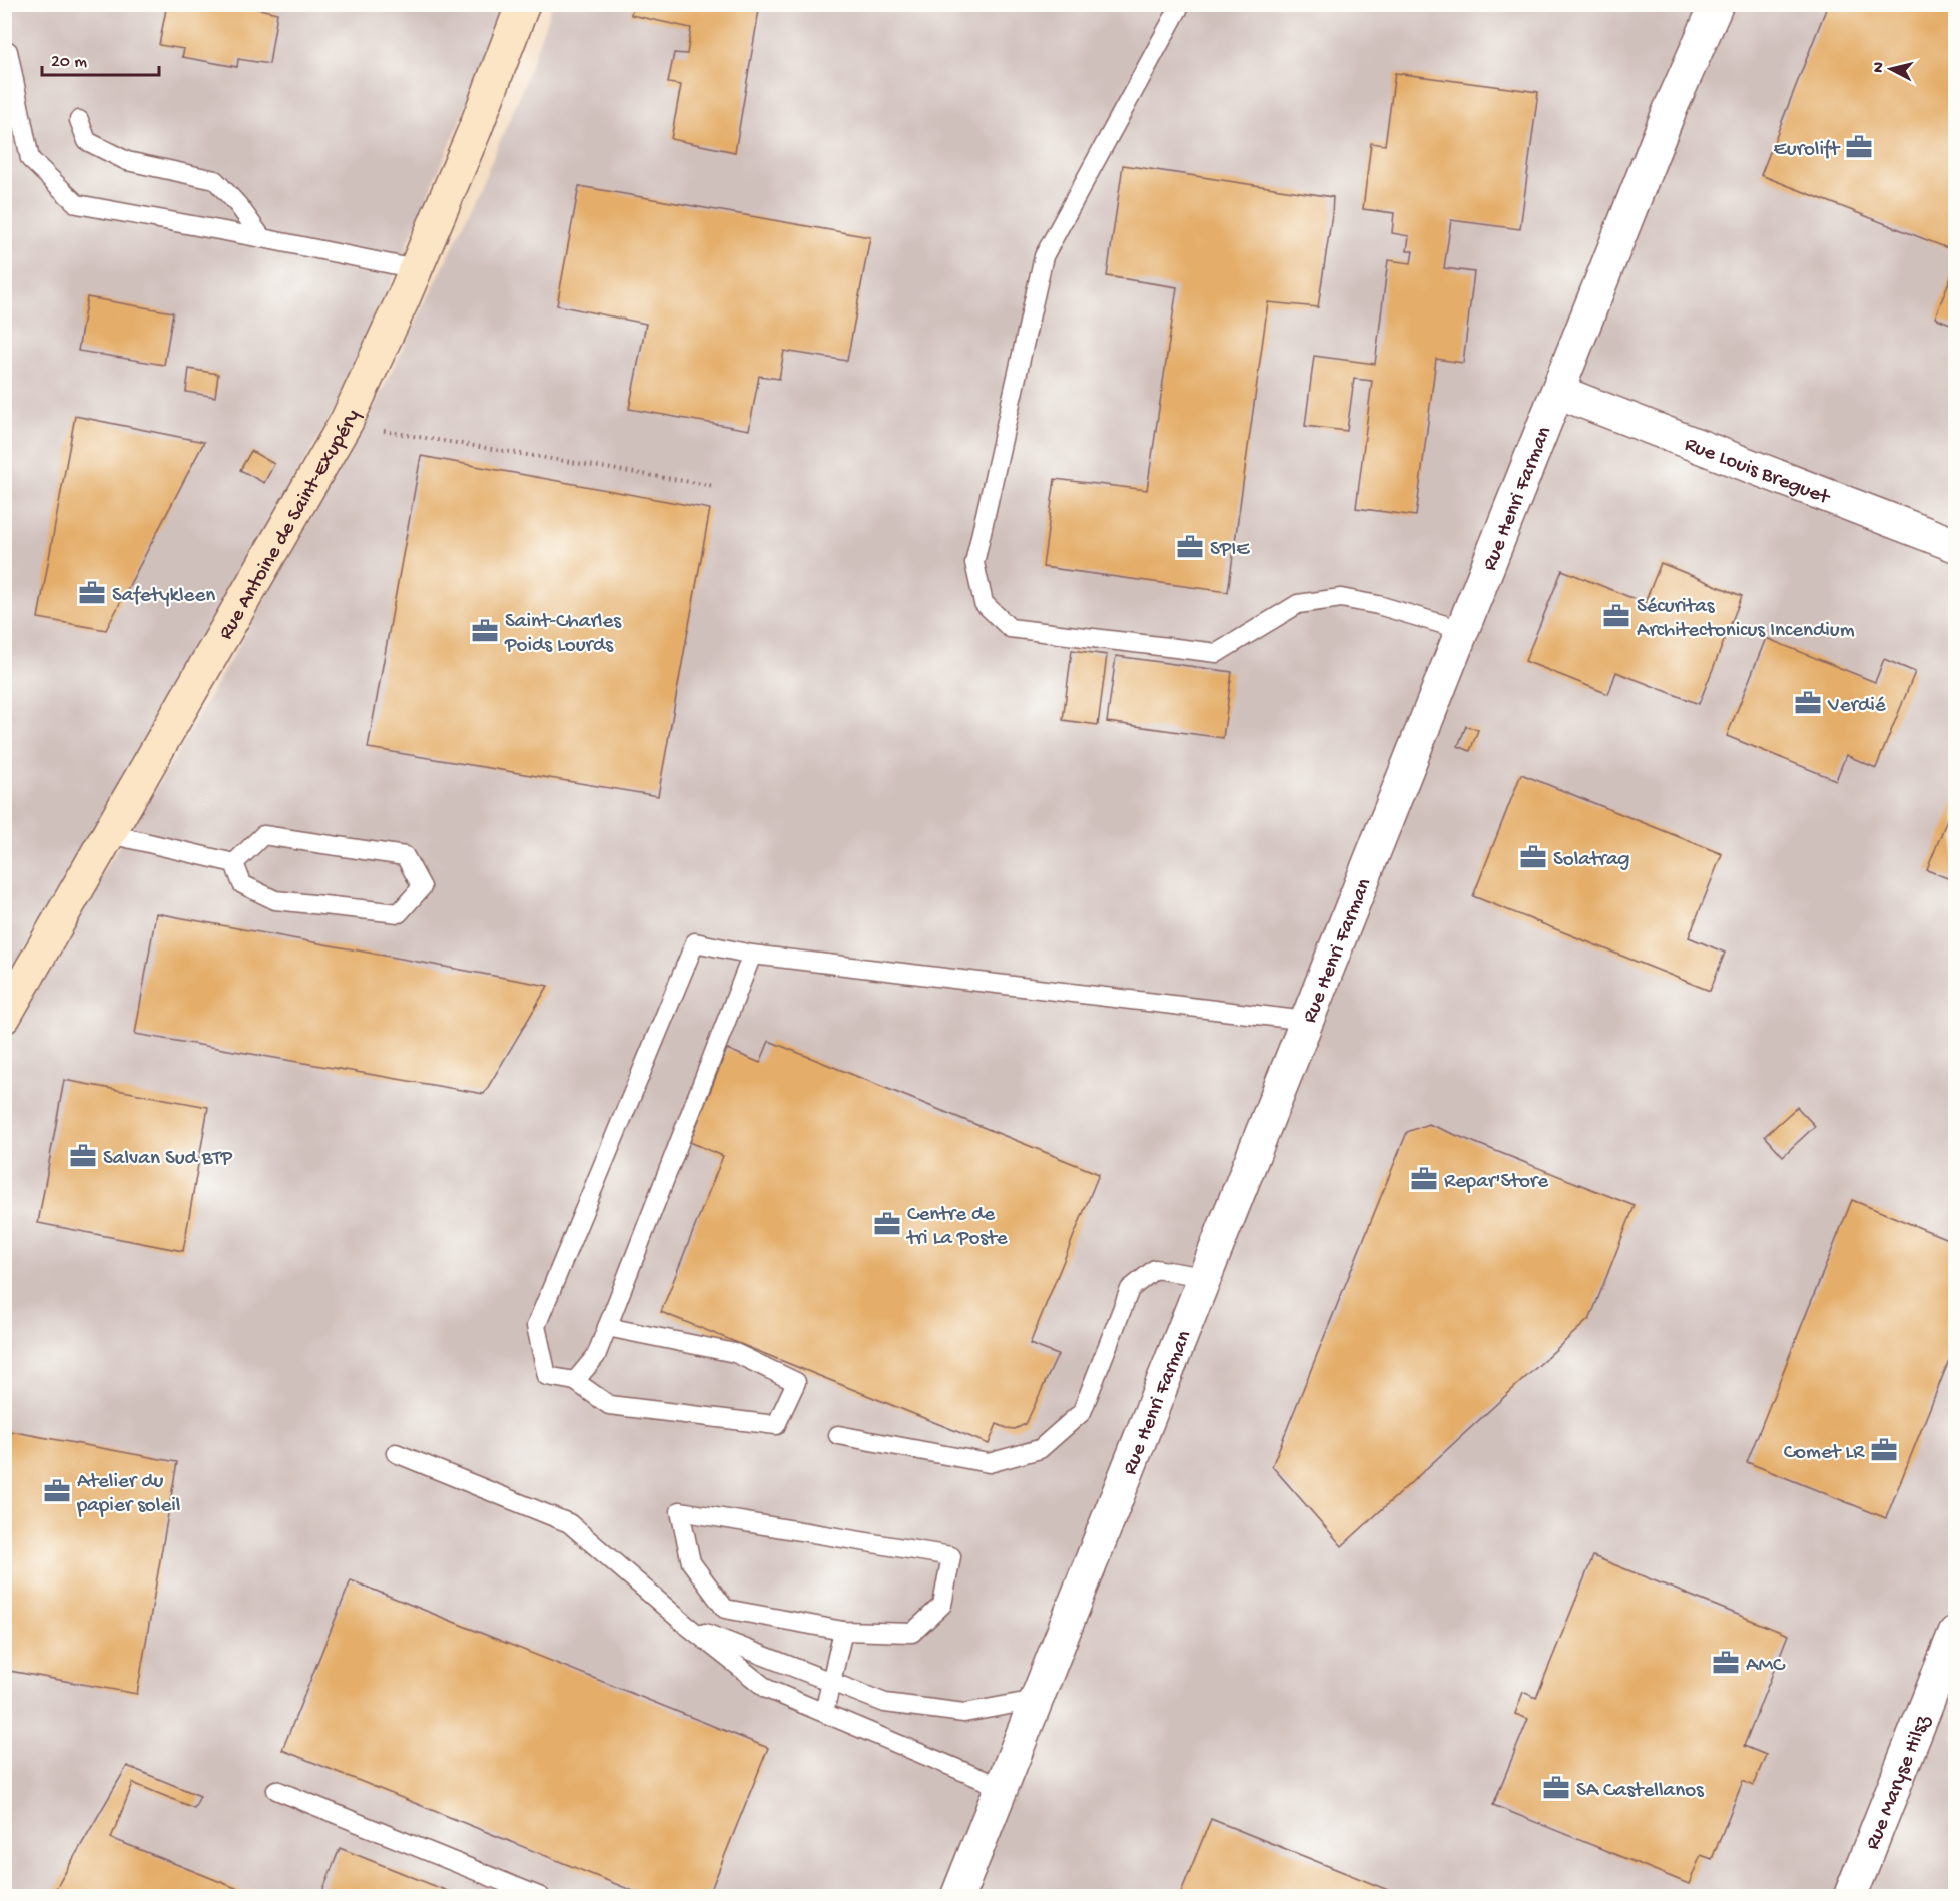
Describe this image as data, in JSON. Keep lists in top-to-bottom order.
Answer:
{
  "streets": {
    "street": [
      "Rue Louis Breguet",
      "Rue Henri Farman",
      "Rue Antoine de Saint-Exupéry",
      "Rue Maryse Hilsz"
    ]
  },
  "crossings": [
    ["Rue Louis Breguet", "Rue Henri Farman"]
  ],
  "places": {
    "office": [
      "Eurolift",
      "SPIE",
      "Safetykleen",
      "Sécuritas Architectonicus Incendium",
      "Saint-Charles Poids Lourds",
      "Verdié",
      "Solatrag",
      "Salvan Sud BTP",
      "Repar'Store",
      "Centre de tri La Poste",
      "Comet LR",
      "Atelier du papier soleil",
      "AMC",
      "SA Castellanos"
    ]
  },
  "scale_bar": "20 m",
  "north": "left"
}
